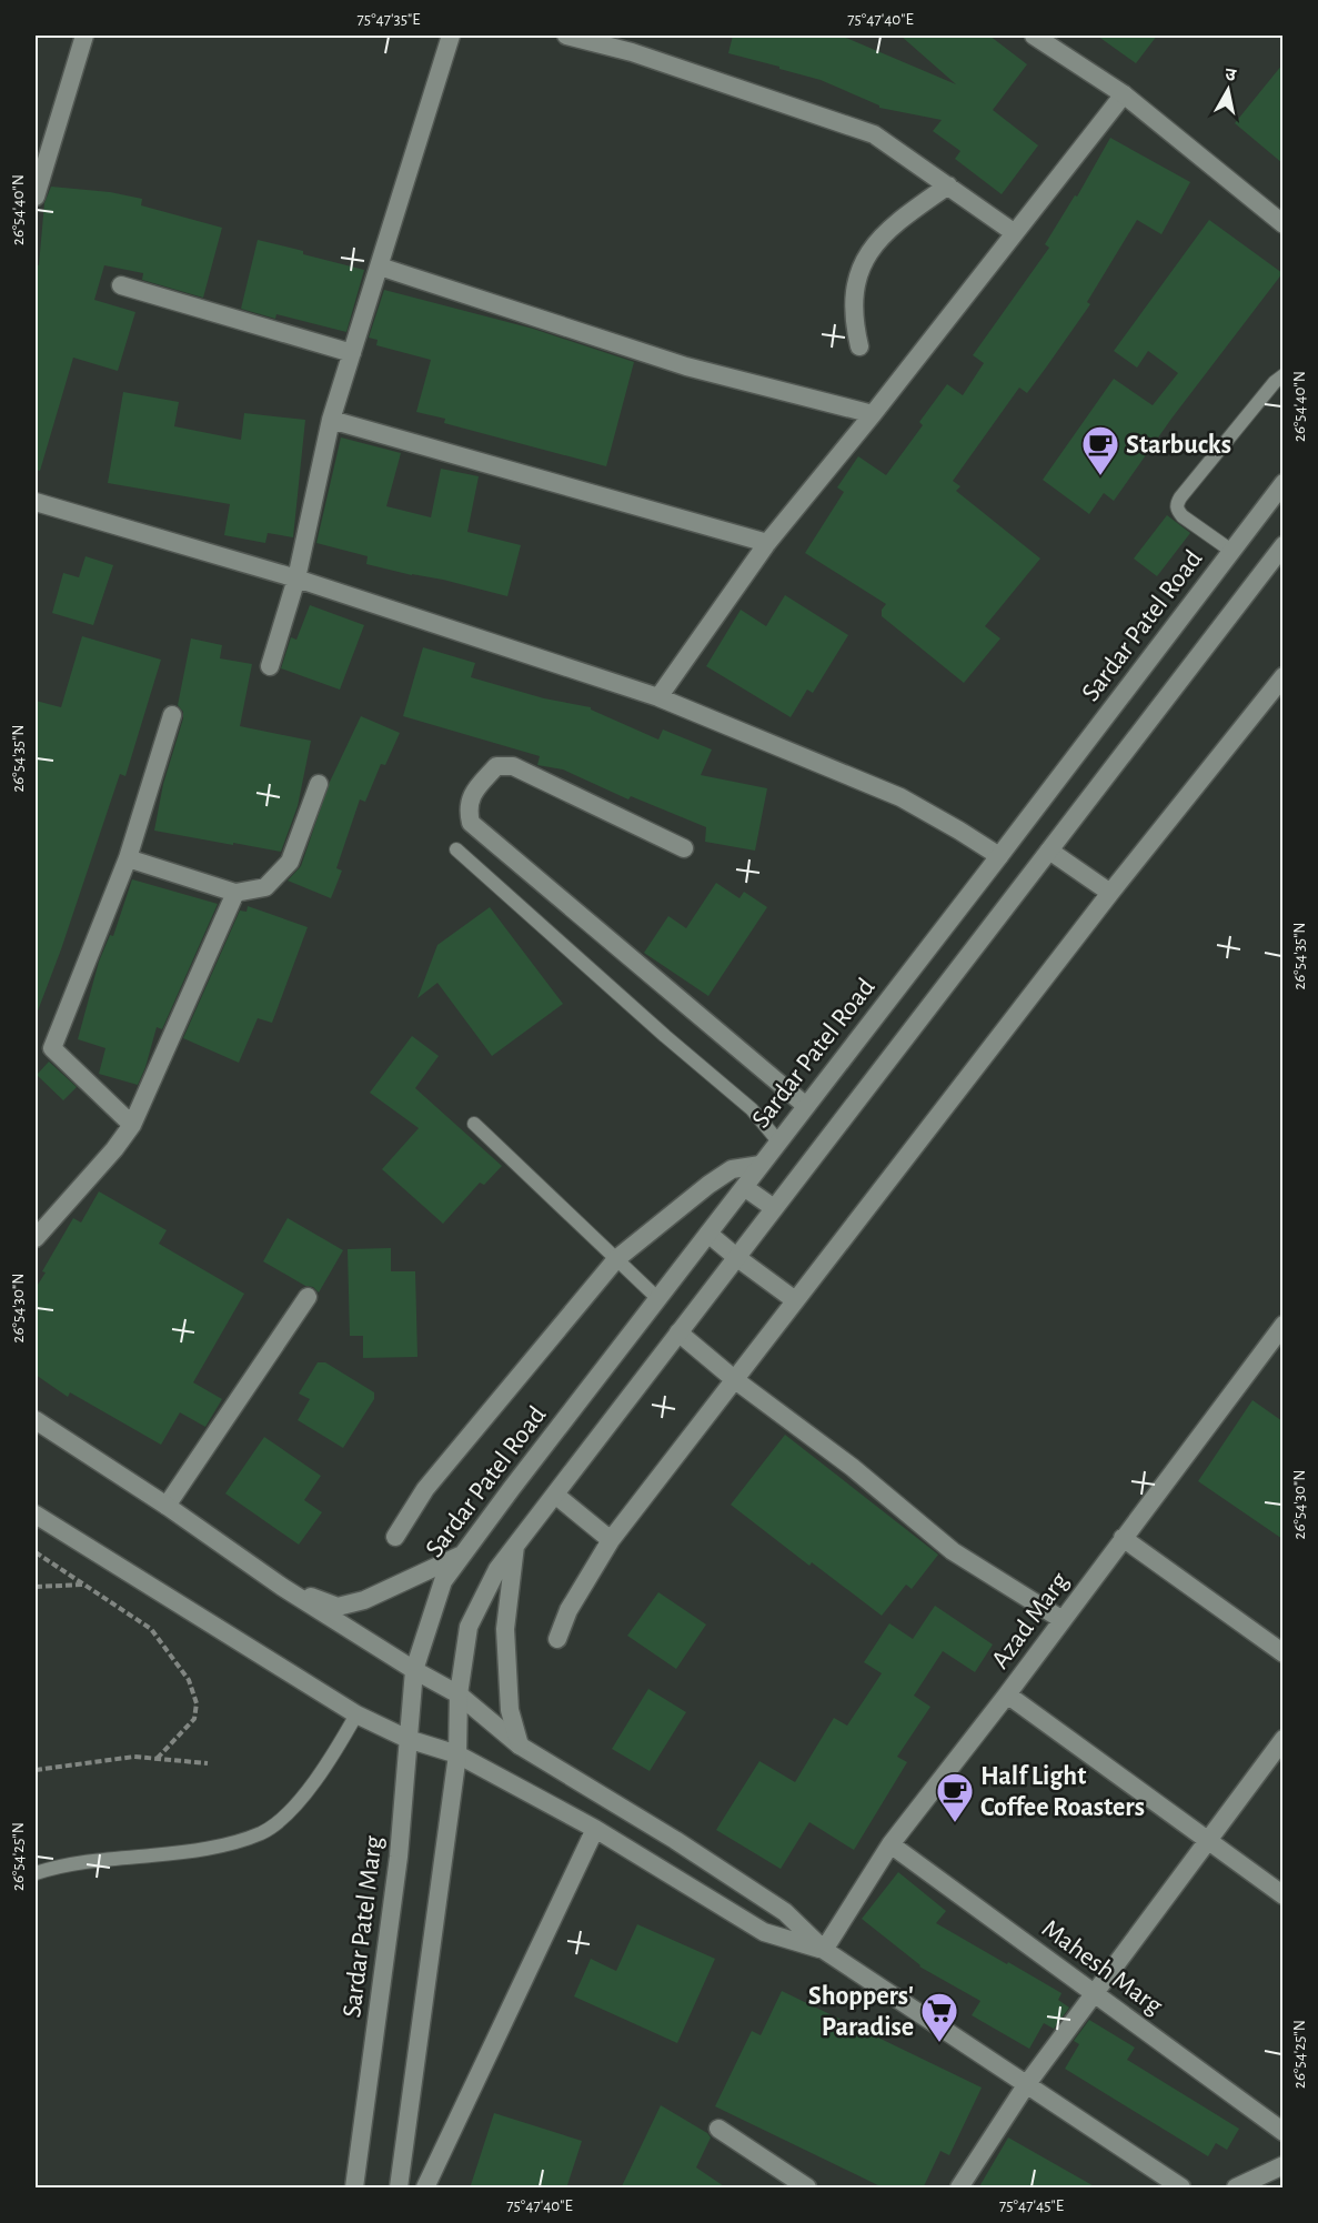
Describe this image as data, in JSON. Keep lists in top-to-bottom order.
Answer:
{
  "streets": {
    "street": [
      "Sardar Patel Road",
      "Azad Marg",
      "Sardar Patel Marg",
      "Mahesh Marg"
    ]
  },
  "crossings": [
    ["Sardar Patel Road", "Sardar Patel Marg"],
    ["Azad Marg", "Mahesh Marg"]
  ],
  "places": {
    "cafe": ["Starbucks", "Half Light Coffee Roasters"],
    "supermarket": ["Shoppers' Paradise"]
  },
  "north": "top",
  "coordinates": [
    "75°47'35\"E",
    "75°47'40\"E",
    "26°54'40\"N",
    "26°54'35\"N",
    "26°54'30\"N",
    "26°54'25\"N",
    "75°47'45\"E"
  ]
}
